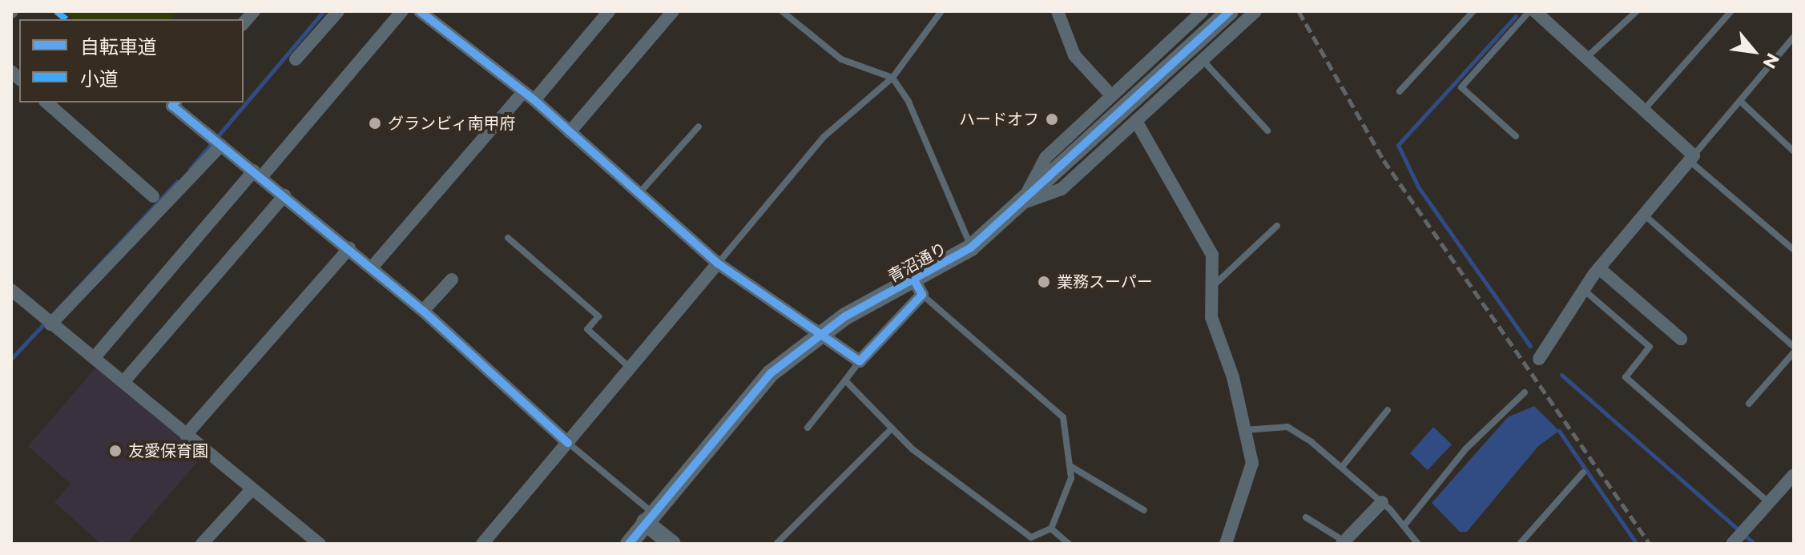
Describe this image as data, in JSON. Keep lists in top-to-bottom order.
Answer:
{
  "streets": {
    "street": ["青沼通り"]
  },
  "places": [
    "ハードオフ",
    "グランビィ南甲府",
    "業務スーパー",
    "友愛保育園"
  ],
  "legend": ["自転車道", "小道"],
  "north": "bottom right"
}
